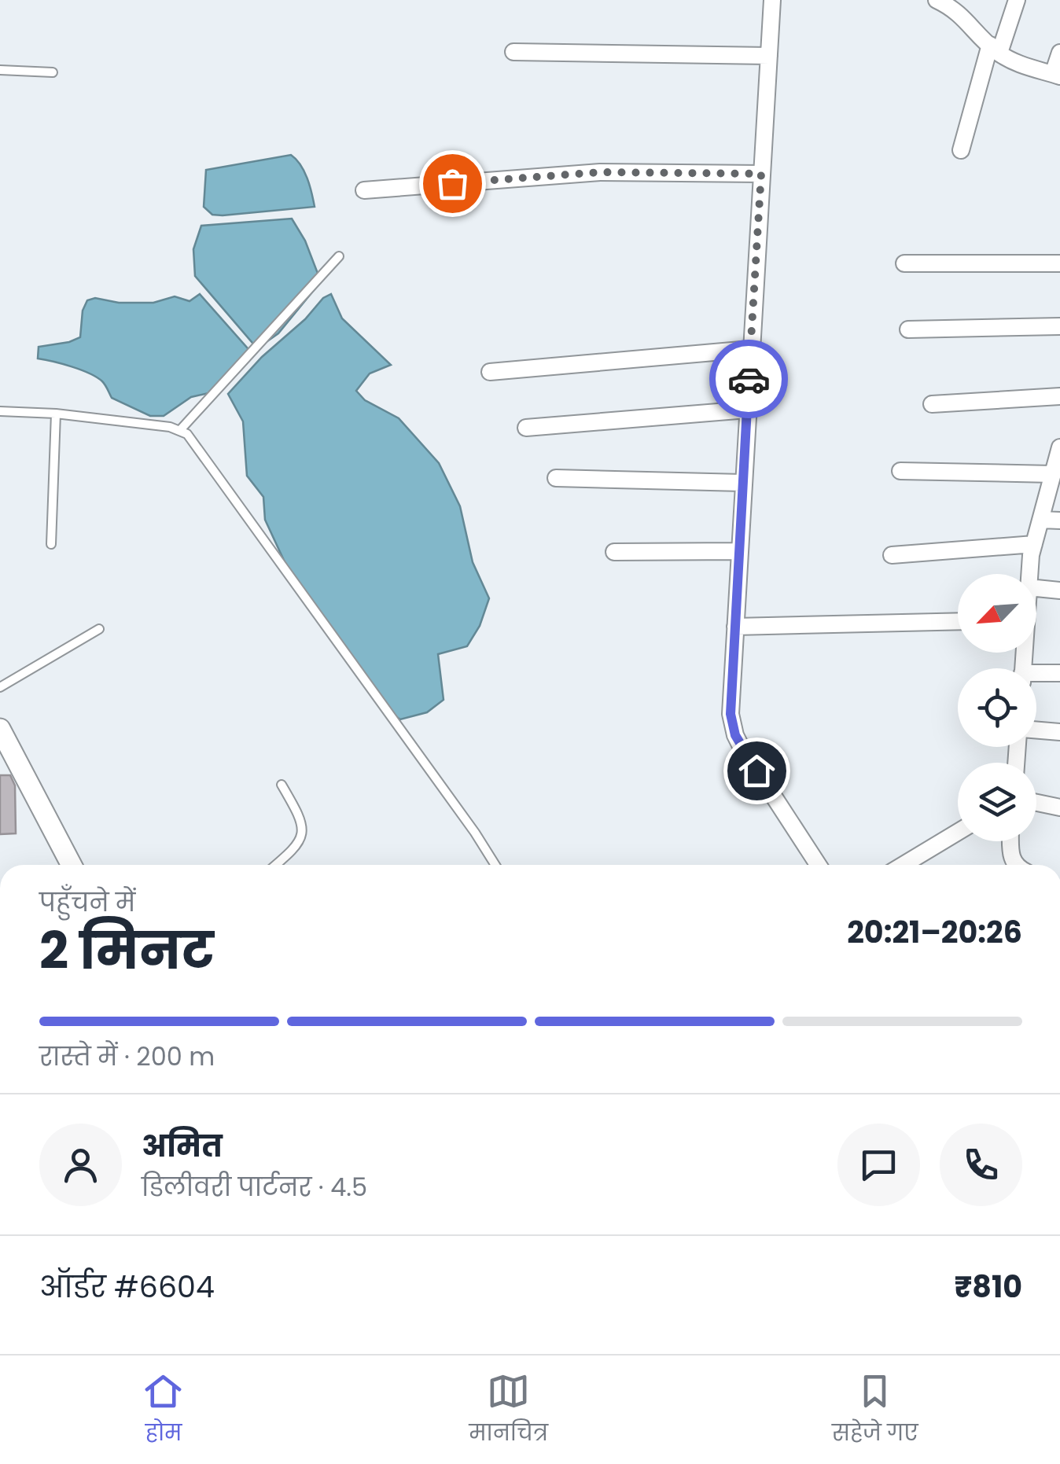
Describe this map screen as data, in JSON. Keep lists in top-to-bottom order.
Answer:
{
  "north": "bottom left",
  "page": {
    "heading": ["2 मिनट", "पहुँचने में", "20:21–20:26"],
    "panel": [
      "अमित",
      "डिलीवरी पार्टनर · 4.5",
      "ऑर्डर #6604",
      "₹810"
    ],
    "bar": "रास्ते में · 200 m",
    "tabs": ["होम", "मानचित्र", "सहेजे गए"]
  }
}
